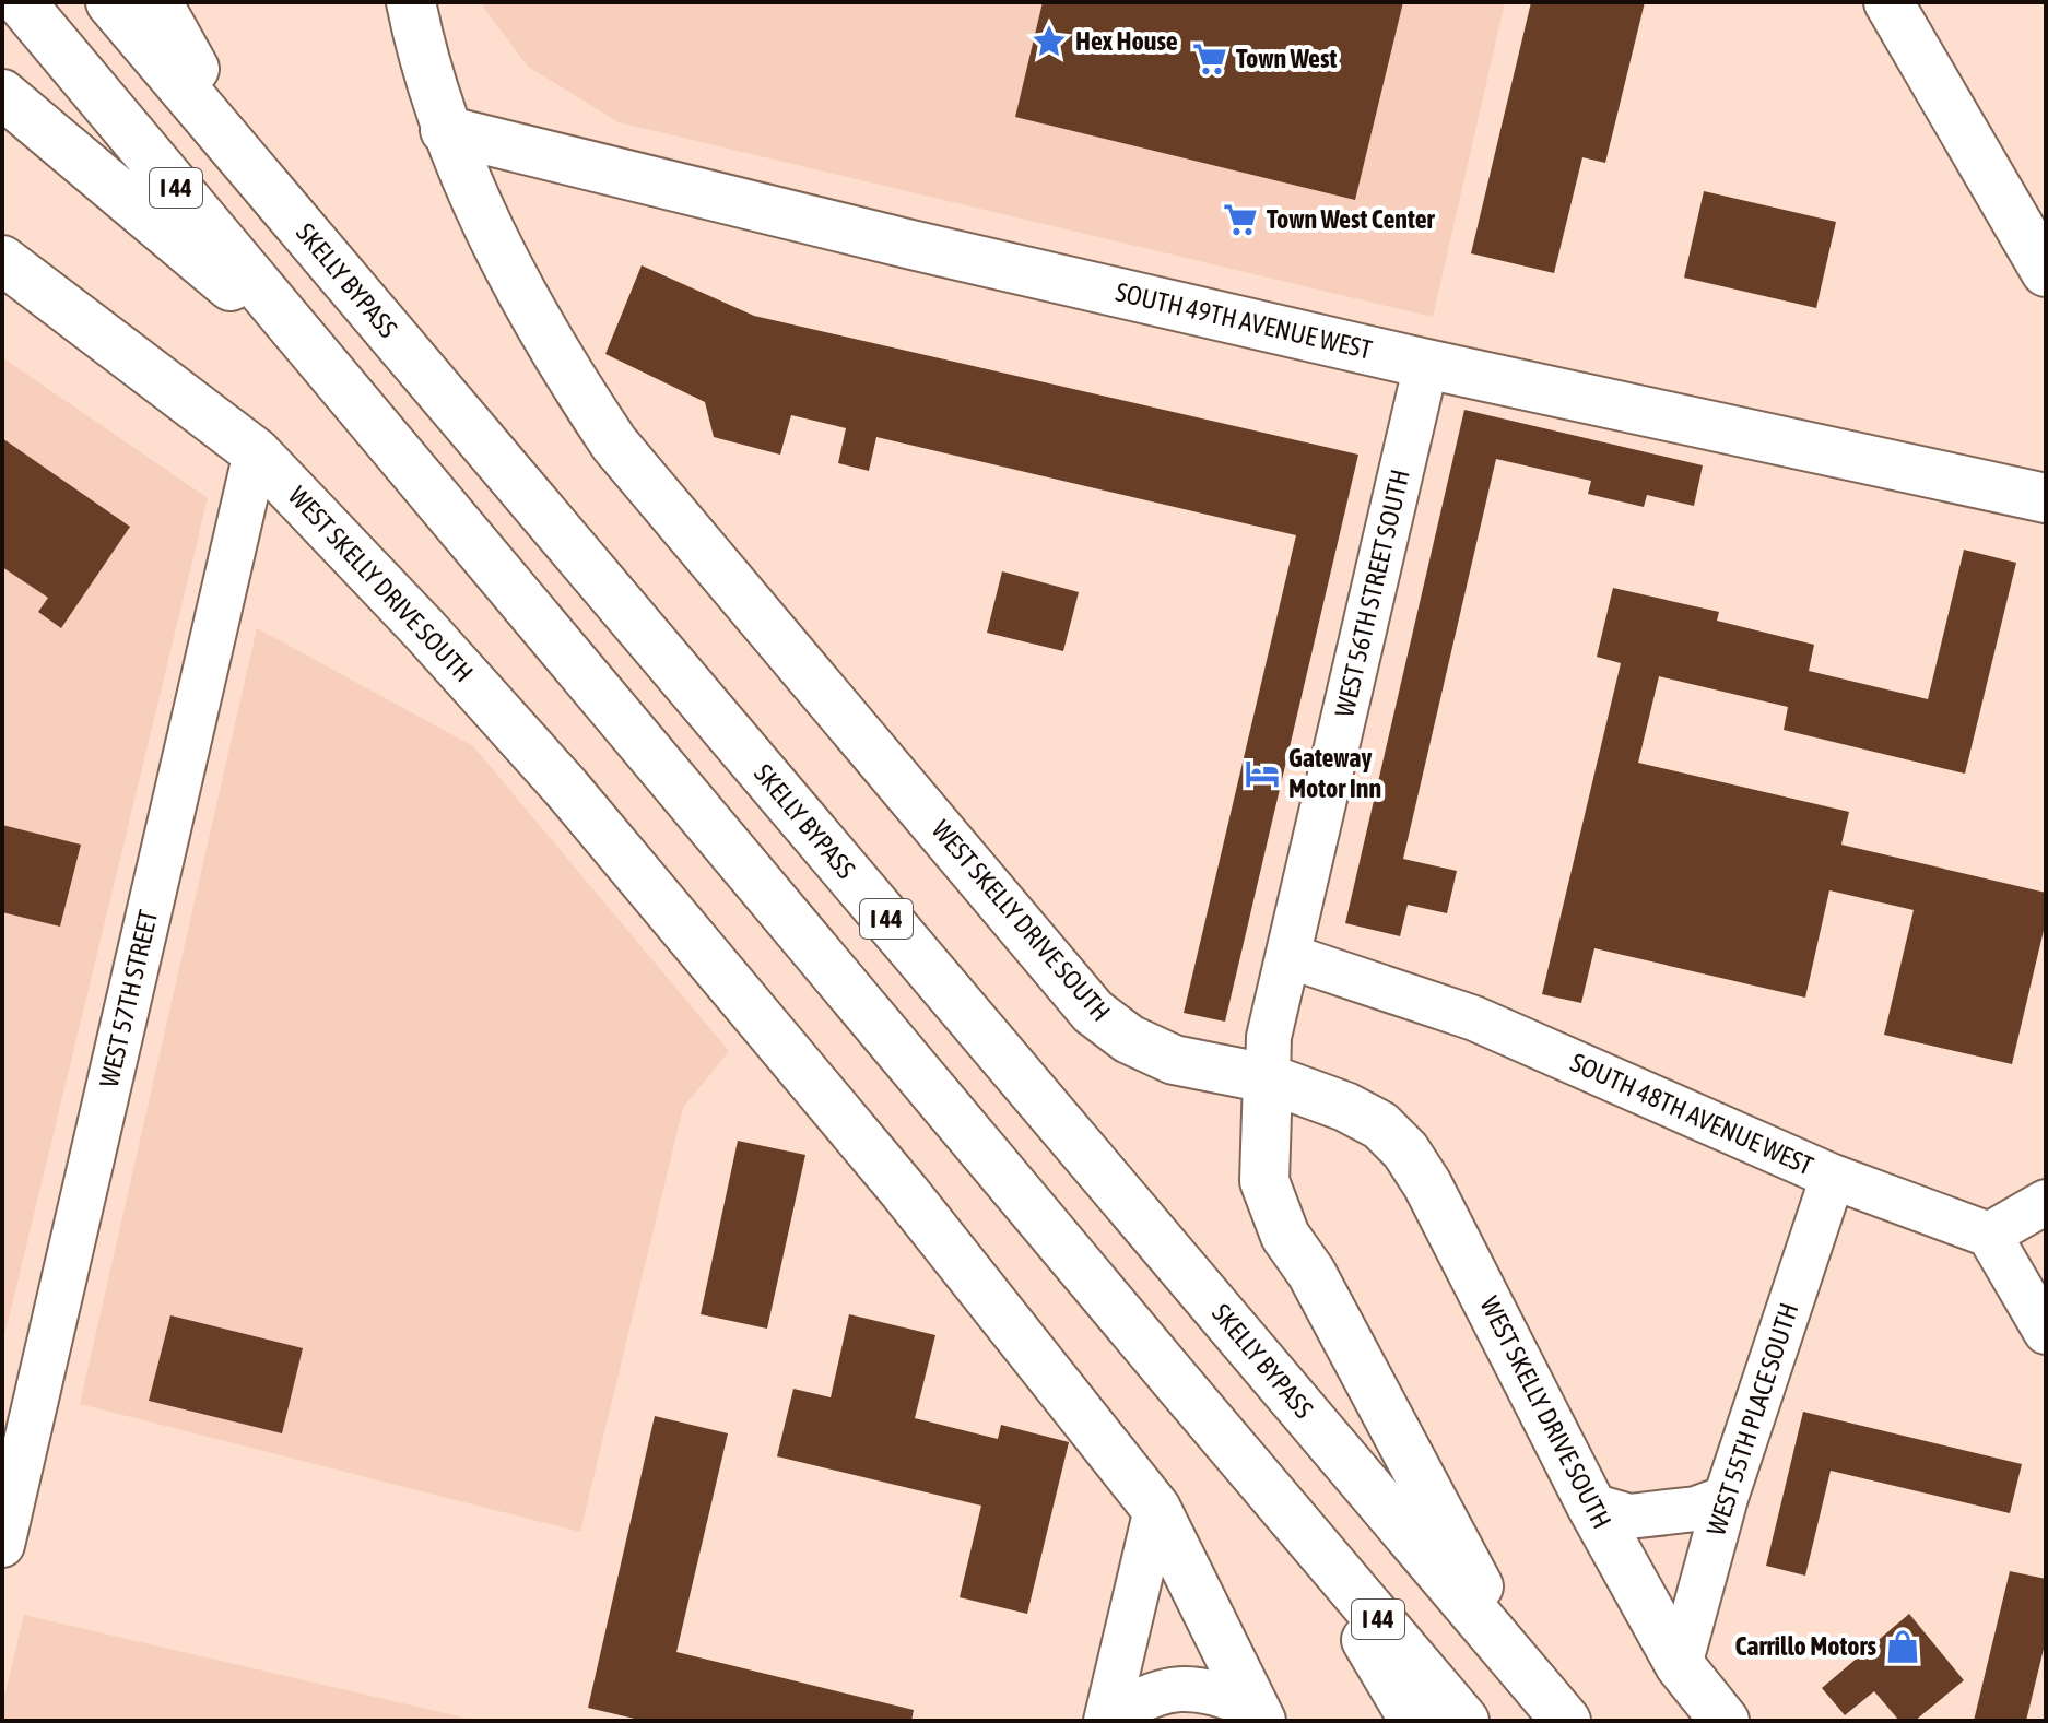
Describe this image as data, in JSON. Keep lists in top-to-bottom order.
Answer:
{
  "streets": {
    "main road": [
      "I 44",
      "SKELLY BYPASS",
      "SOUTH 49TH AVENUE WEST",
      "WEST SKELLY DRIVE SOUTH"
    ],
    "street": [
      "WEST 56TH STREET SOUTH",
      "WEST 57TH STREET",
      "SOUTH 48TH AVENUE WEST",
      "WEST 55TH PLACE SOUTH"
    ]
  },
  "crossings": [
    ["SOUTH 49TH AVENUE WEST", "WEST SKELLY DRIVE SOUTH"],
    ["SOUTH 49TH AVENUE WEST", "WEST 56TH STREET SOUTH"],
    ["WEST SKELLY DRIVE SOUTH", "WEST 56TH STREET SOUTH"],
    ["WEST SKELLY DRIVE SOUTH", "WEST 57TH STREET"],
    ["WEST SKELLY DRIVE SOUTH", "WEST 55TH PLACE SOUTH"],
    ["WEST 56TH STREET SOUTH", "SOUTH 48TH AVENUE WEST"],
    ["SOUTH 48TH AVENUE WEST", "WEST 55TH PLACE SOUTH"]
  ],
  "places": {
    "place": ["Hex House"],
    "supermarket": ["Town West", "Town West Center"],
    "hotel": ["Gateway Motor Inn"],
    "shop": ["Carrillo Motors"]
  }
}
